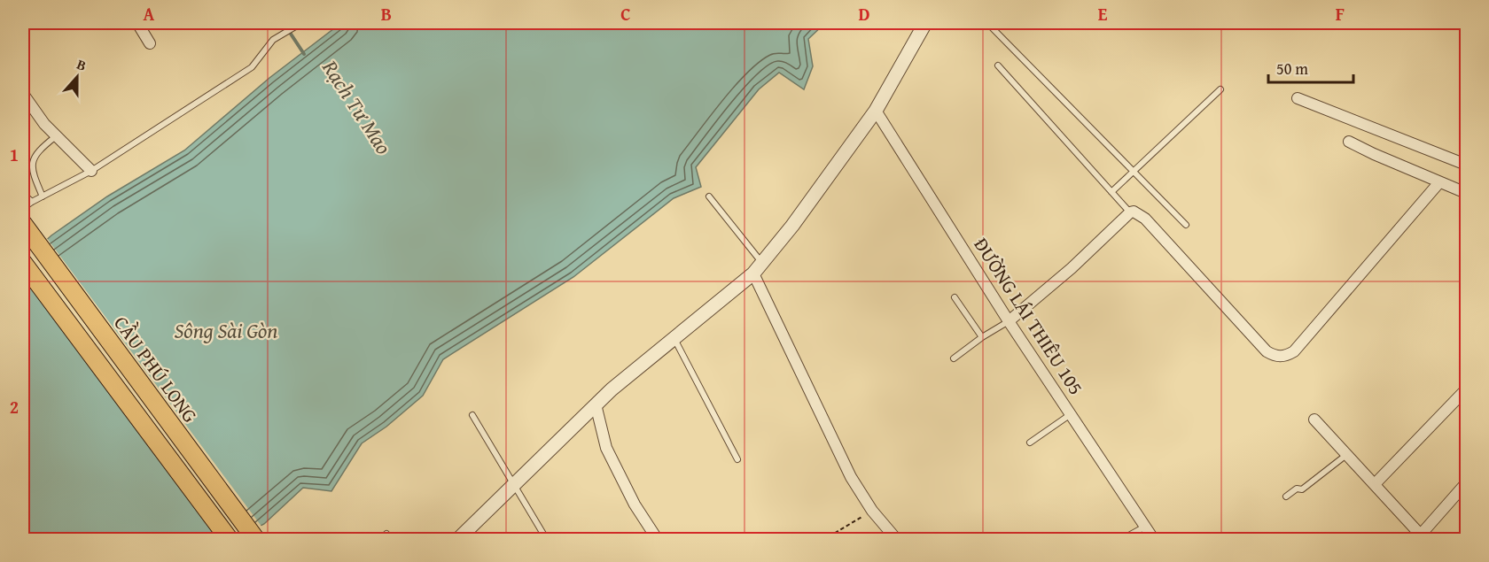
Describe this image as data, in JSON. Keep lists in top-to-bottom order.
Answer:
{
  "streets": {
    "main road": ["CẦU PHÚ LONG"],
    "street": ["ĐƯỜNG LÁI THIÊU 105"]
  },
  "water": ["Rạch Tư Mao", "Sông Sài Gòn"],
  "scale_bar": "50 m",
  "north": "top",
  "grid": {
    "columns": [
      "A",
      "B",
      "C",
      "D",
      "E",
      "F"
    ],
    "rows": ["1", "2"]
  }
}
